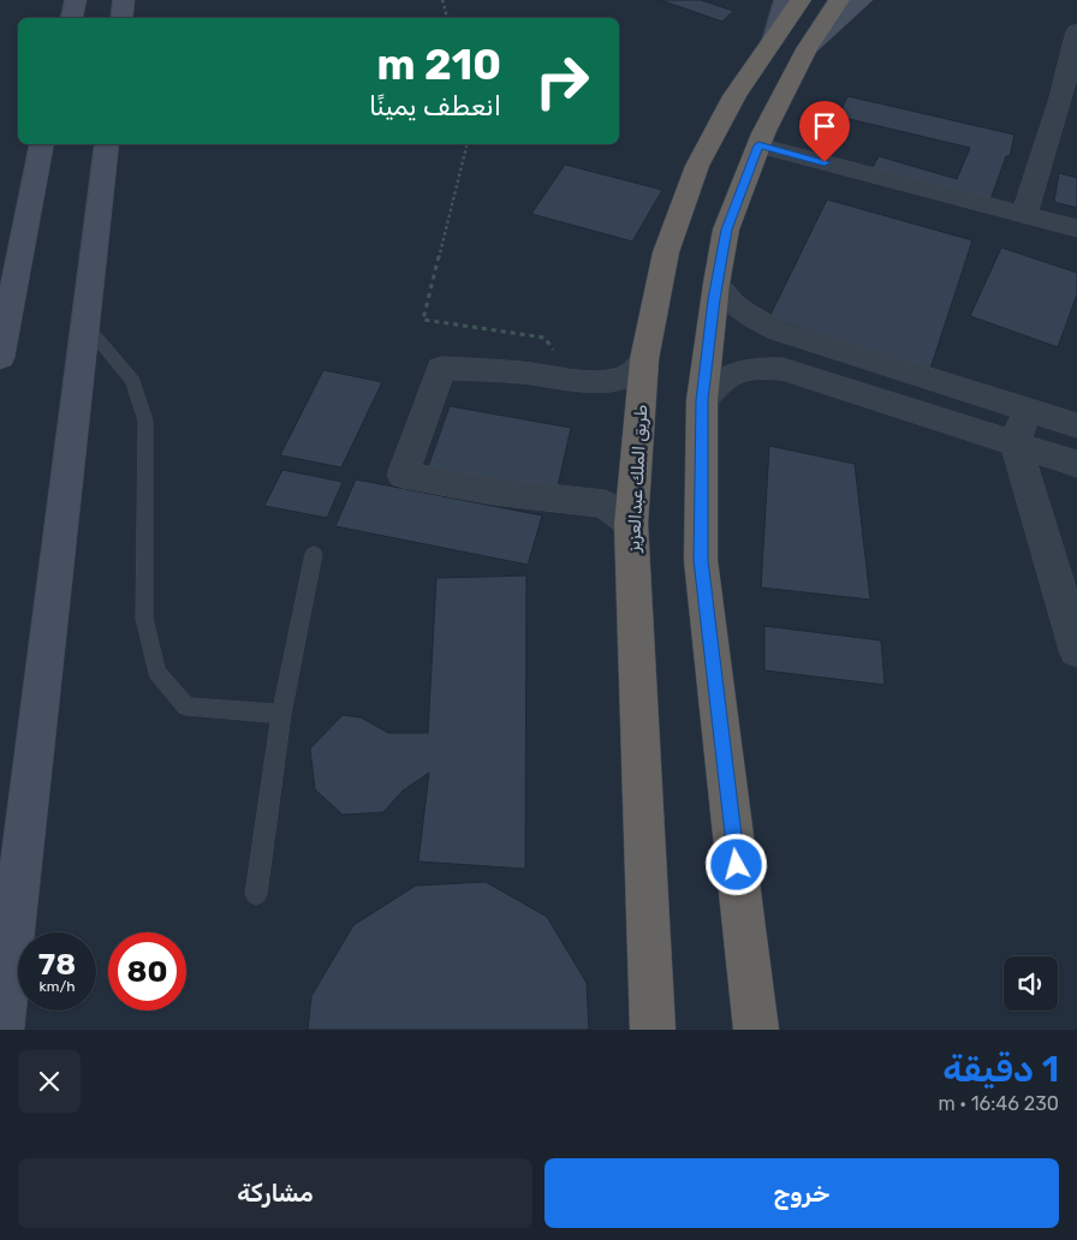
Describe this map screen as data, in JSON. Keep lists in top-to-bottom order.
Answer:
{
  "streets": {
    "highway": ["طريق الملك عبدالعزيز"]
  },
  "page": {
    "turn": ["210 m", "انعطف يمينًا"],
    "speed": "78 km/h",
    "limit": "80",
    "heading": ["1 دقيقة", "230 m · 16:46"],
    "buttons": ["خروج", "مشاركة"]
  }
}
